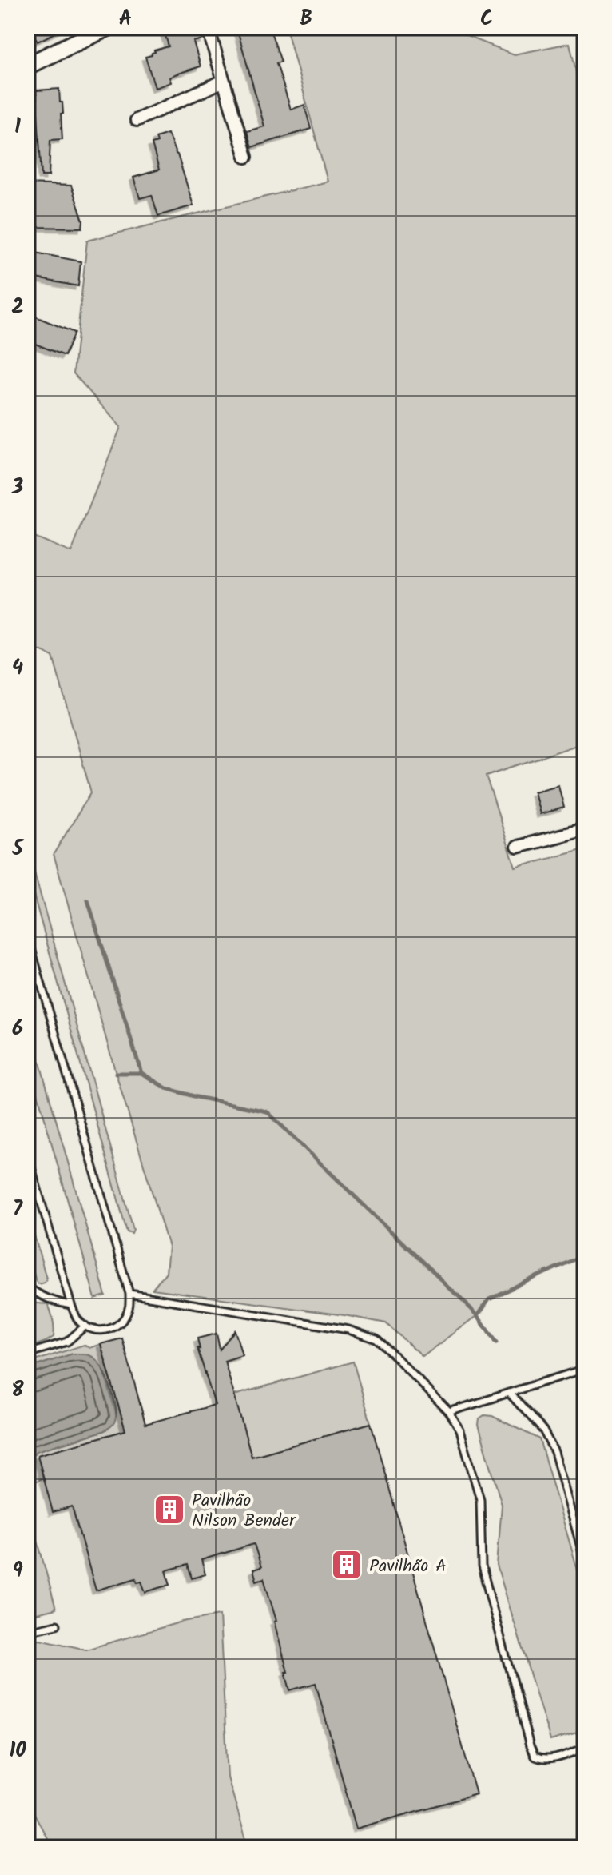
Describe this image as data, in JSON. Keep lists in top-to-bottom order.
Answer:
{
  "places": {
    "building": ["Pavilhão Nilson Bender", "Pavilhão A"]
  },
  "grid": {
    "columns": ["A", "B", "C"],
    "rows": [
      "1",
      "2",
      "3",
      "4",
      "5",
      "6",
      "7",
      "8",
      "9",
      "10"
    ]
  }
}
